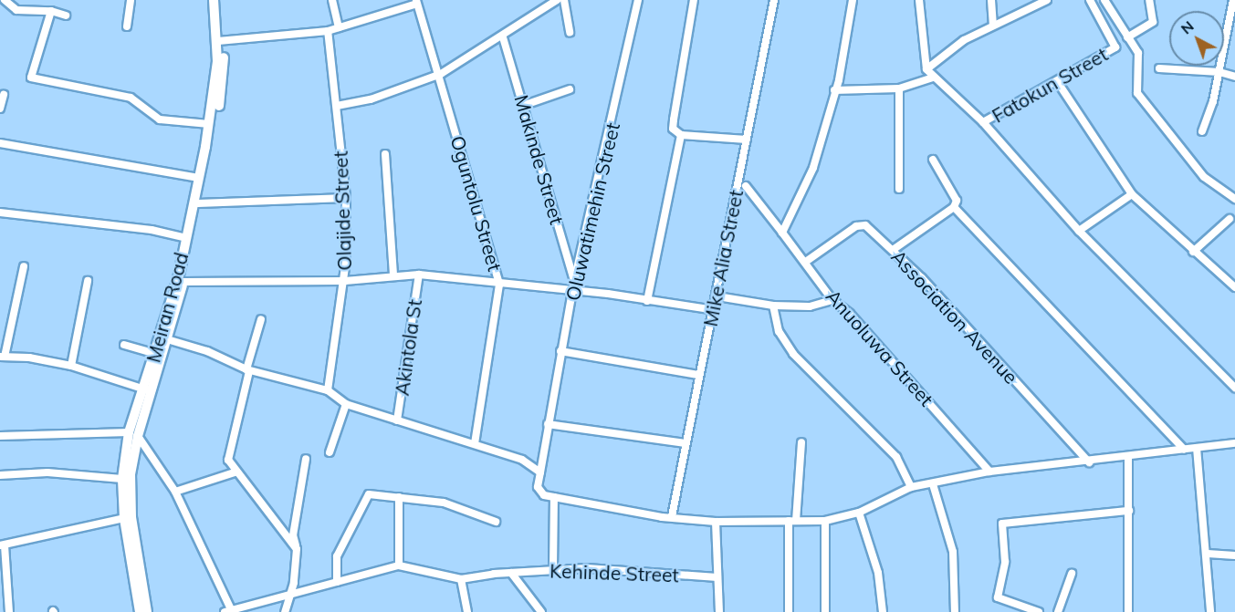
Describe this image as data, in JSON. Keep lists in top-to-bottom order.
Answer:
{
  "streets": {
    "main road": ["Meiran Road"],
    "street": [
      "Fatokun Street",
      "Makinde Street",
      "Oguntolu Street",
      "Olajide Street",
      "Oluwatimehin Street",
      "Mike Alia Street",
      "Association Avenue",
      "Akintola St",
      "Anuoluwa Street",
      "Kehinde Street"
    ]
  },
  "crossings": [
    ["Makinde Street", "Oluwatimehin Street"],
    ["Association Avenue", "Anuoluwa Street"]
  ],
  "north": "top left"
}
